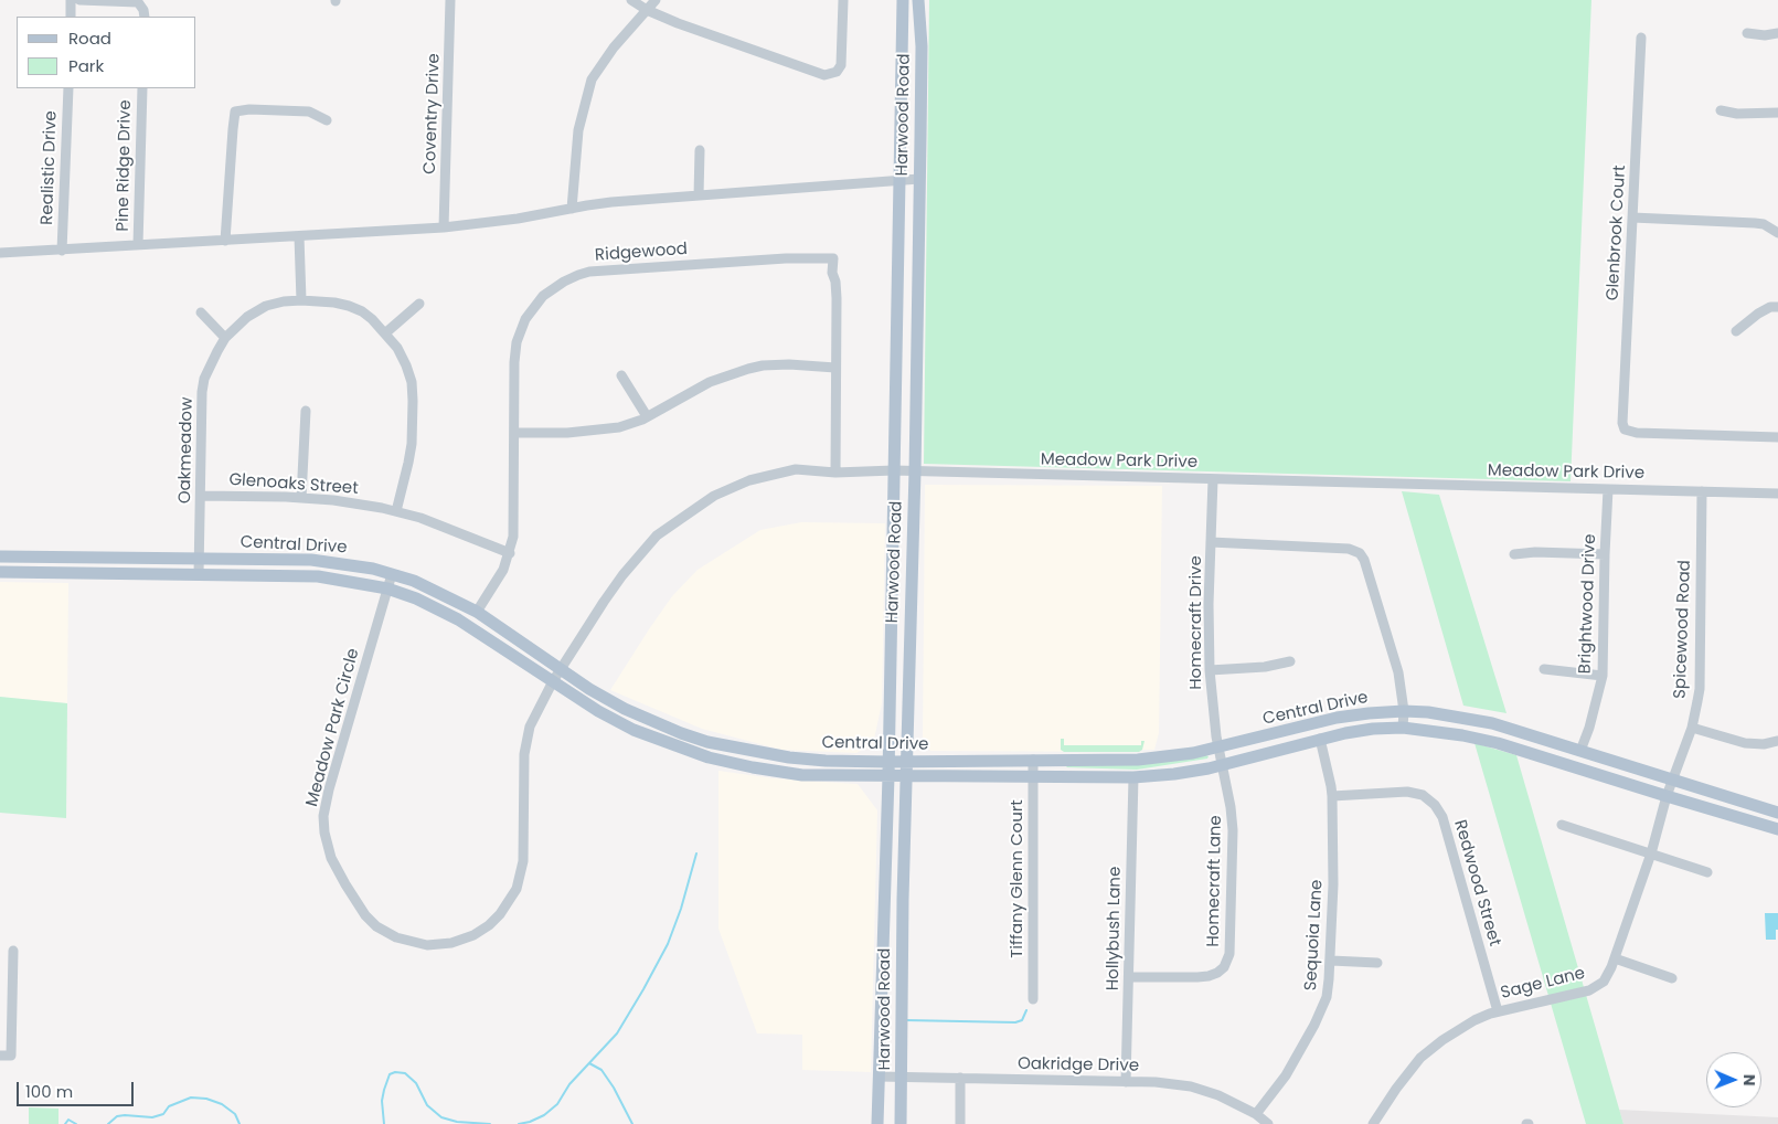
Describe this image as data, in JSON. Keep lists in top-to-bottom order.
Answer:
{
  "streets": {
    "main road": ["Harwood Road", "Central Drive"],
    "street": [
      "Coventry Drive",
      "Pine Ridge Drive",
      "Realistic Drive",
      "Glenbrook Court",
      "Ridgewood",
      "Oakmeadow",
      "Meadow Park Drive",
      "Glenoaks Street",
      "Brightwood Drive",
      "Homecraft Drive",
      "Spicewood Road",
      "Meadow Park Circle",
      "Tiffany Glenn Court",
      "Homecraft Lane",
      "Redwood Street",
      "Hollybush Lane",
      "Sequoia Lane",
      "Sage Lane",
      "Oakridge Drive"
    ]
  },
  "crossings": [
    ["Harwood Road", "Meadow Park Drive"],
    ["Harwood Road", "Central Drive"],
    ["Harwood Road", "Oakridge Drive"],
    ["Ridgewood", "Meadow Park Drive"],
    ["Ridgewood", "Glenoaks Street"],
    ["Ridgewood", "Central Drive"],
    ["Oakmeadow", "Glenoaks Street"],
    ["Oakmeadow", "Central Drive"],
    ["Meadow Park Drive", "Central Drive"],
    ["Meadow Park Drive", "Brightwood Drive"],
    ["Meadow Park Drive", "Homecraft Drive"],
    ["Meadow Park Drive", "Spicewood Road"],
    ["Meadow Park Drive", "Meadow Park Circle"],
    ["Central Drive", "Brightwood Drive"],
    ["Central Drive", "Homecraft Drive"],
    ["Central Drive", "Spicewood Road"],
    ["Central Drive", "Meadow Park Circle"],
    ["Central Drive", "Tiffany Glenn Court"],
    ["Central Drive", "Homecraft Lane"],
    ["Central Drive", "Hollybush Lane"],
    ["Central Drive", "Sequoia Lane"],
    ["Central Drive", "Sage Lane"],
    ["Homecraft Drive", "Homecraft Lane"],
    ["Spicewood Road", "Sage Lane"],
    ["Homecraft Lane", "Hollybush Lane"],
    ["Redwood Street", "Sequoia Lane"],
    ["Redwood Street", "Sage Lane"],
    ["Hollybush Lane", "Oakridge Drive"],
    ["Sequoia Lane", "Oakridge Drive"]
  ],
  "legend": ["Road", "Park"],
  "scale_bar": "100 m",
  "north": "right"
}
